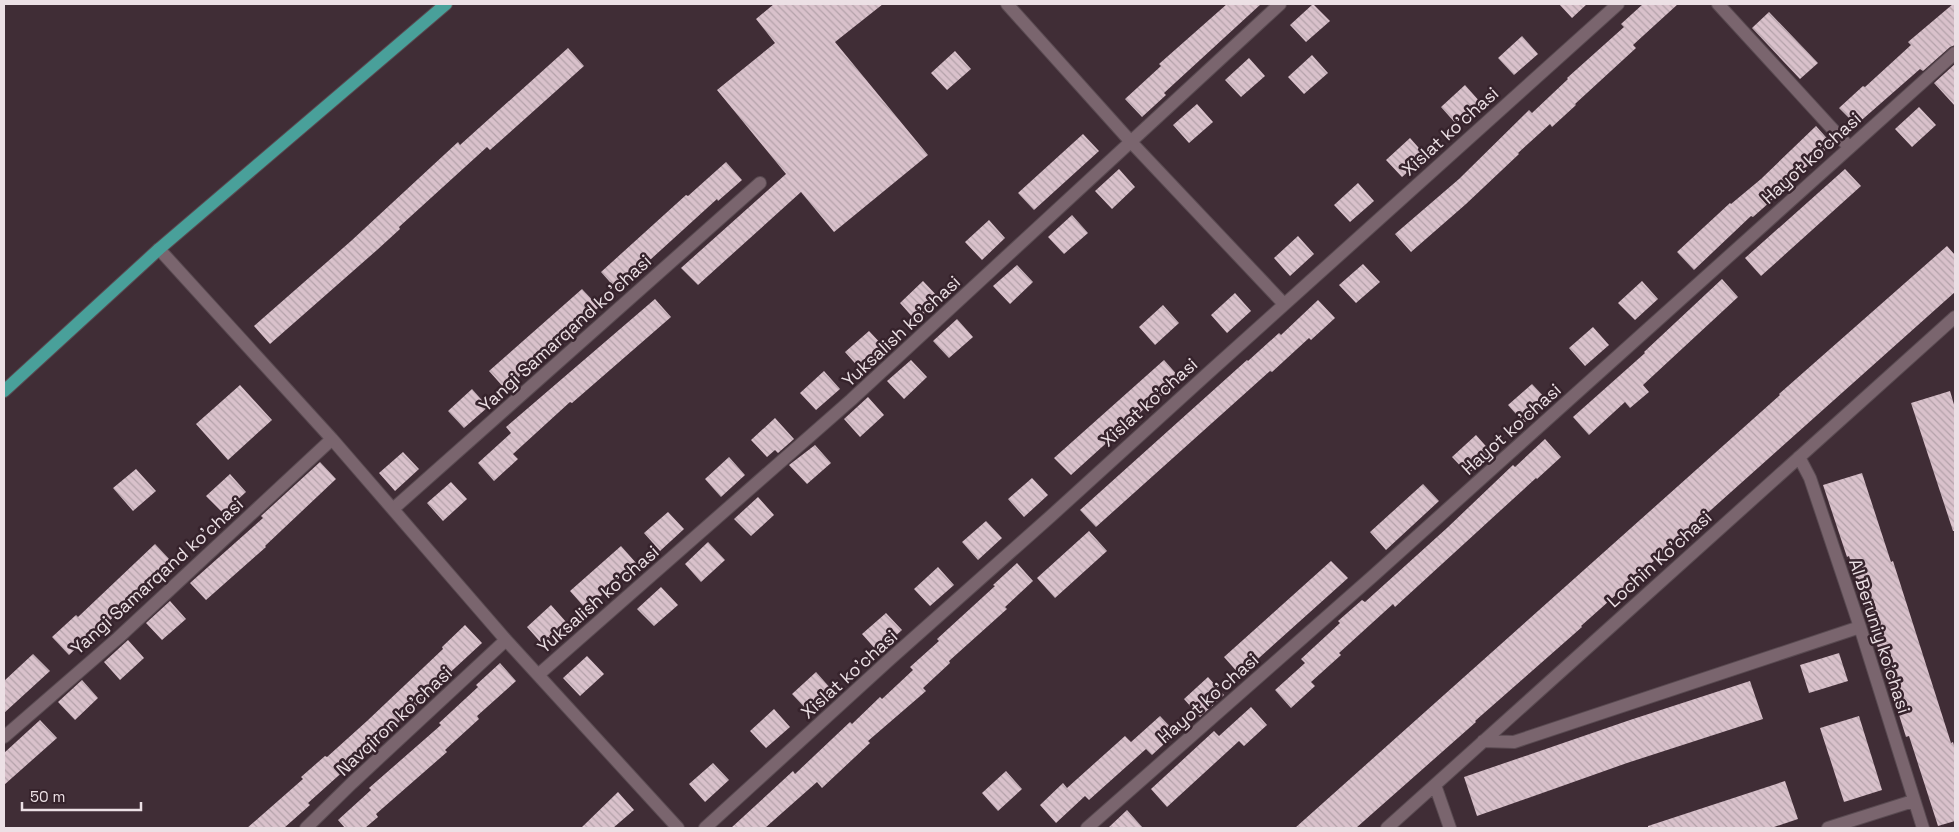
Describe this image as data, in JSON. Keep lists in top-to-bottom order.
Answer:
{
  "streets": {
    "street": [
      "Xislat ko'chasi",
      "Hayot ko'chasi",
      "Yuksalish ko'chasi",
      "Yangi Samarqand ko'chasi",
      "Lochin Ko'chasi",
      "Al Beruniy ko'chasi",
      "Navqiron ko'chasi"
    ]
  },
  "crossings": [
    ["Lochin Ko'chasi", "Al Beruniy ko'chasi"]
  ],
  "scale_bar": "50 m"
}
